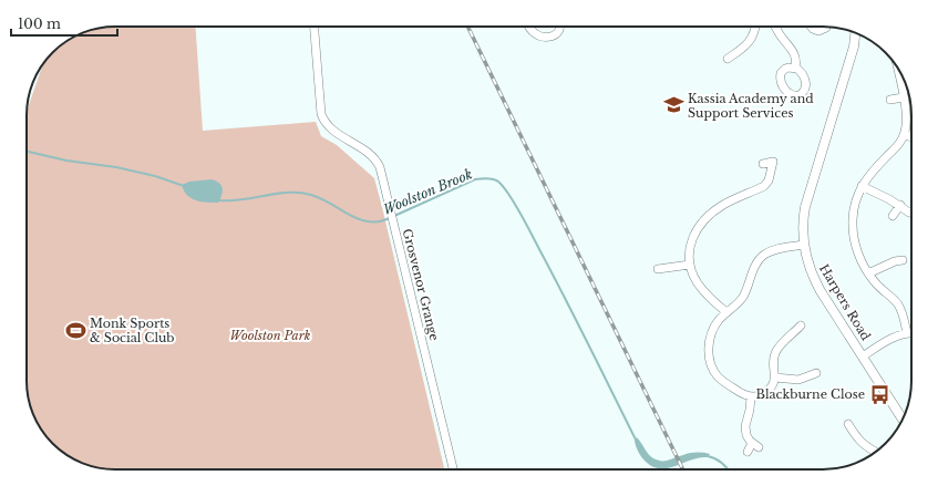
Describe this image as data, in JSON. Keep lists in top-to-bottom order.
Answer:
{
  "streets": {
    "street": ["Grosvenor Grange", "Harpers Road"]
  },
  "water": ["Woolston Brook"],
  "parks": ["Woolston Park"],
  "places": {
    "school or university": ["Kassia Academy and Support Services"],
    "sports": ["Monk Sports & Social Club"],
    "bus stop": ["Blackburne Close"]
  },
  "scale_bar": "100 m"
}
